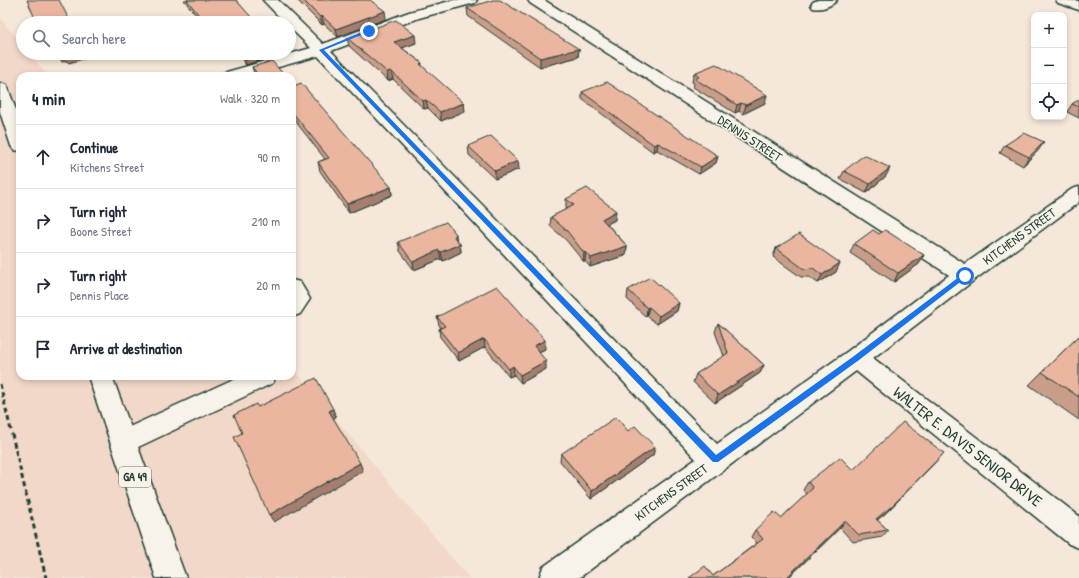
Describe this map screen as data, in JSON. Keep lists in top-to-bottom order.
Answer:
{
  "streets": {
    "street": [
      "DENNIS STREET",
      "KITCHENS STREET",
      "WALTER E. DAVIS SENIOR DRIVE",
      "GA 49"
    ]
  },
  "crossings": [
    ["DENNIS STREET", "KITCHENS STREET"],
    ["KITCHENS STREET", "WALTER E. DAVIS SENIOR DRIVE"]
  ],
  "page": {
    "map_buttons": ["+", "−"],
    "search": "Search here",
    "heading": ["4 min", "Walk · 320 m"],
    "list": [
      ["Continue", "Kitchens Street", "90 m"],
      ["Turn right", "Boone Street", "210 m"],
      ["Turn right", "Dennis Place", "20 m"],
      "Arrive at destination"
    ]
  }
}
